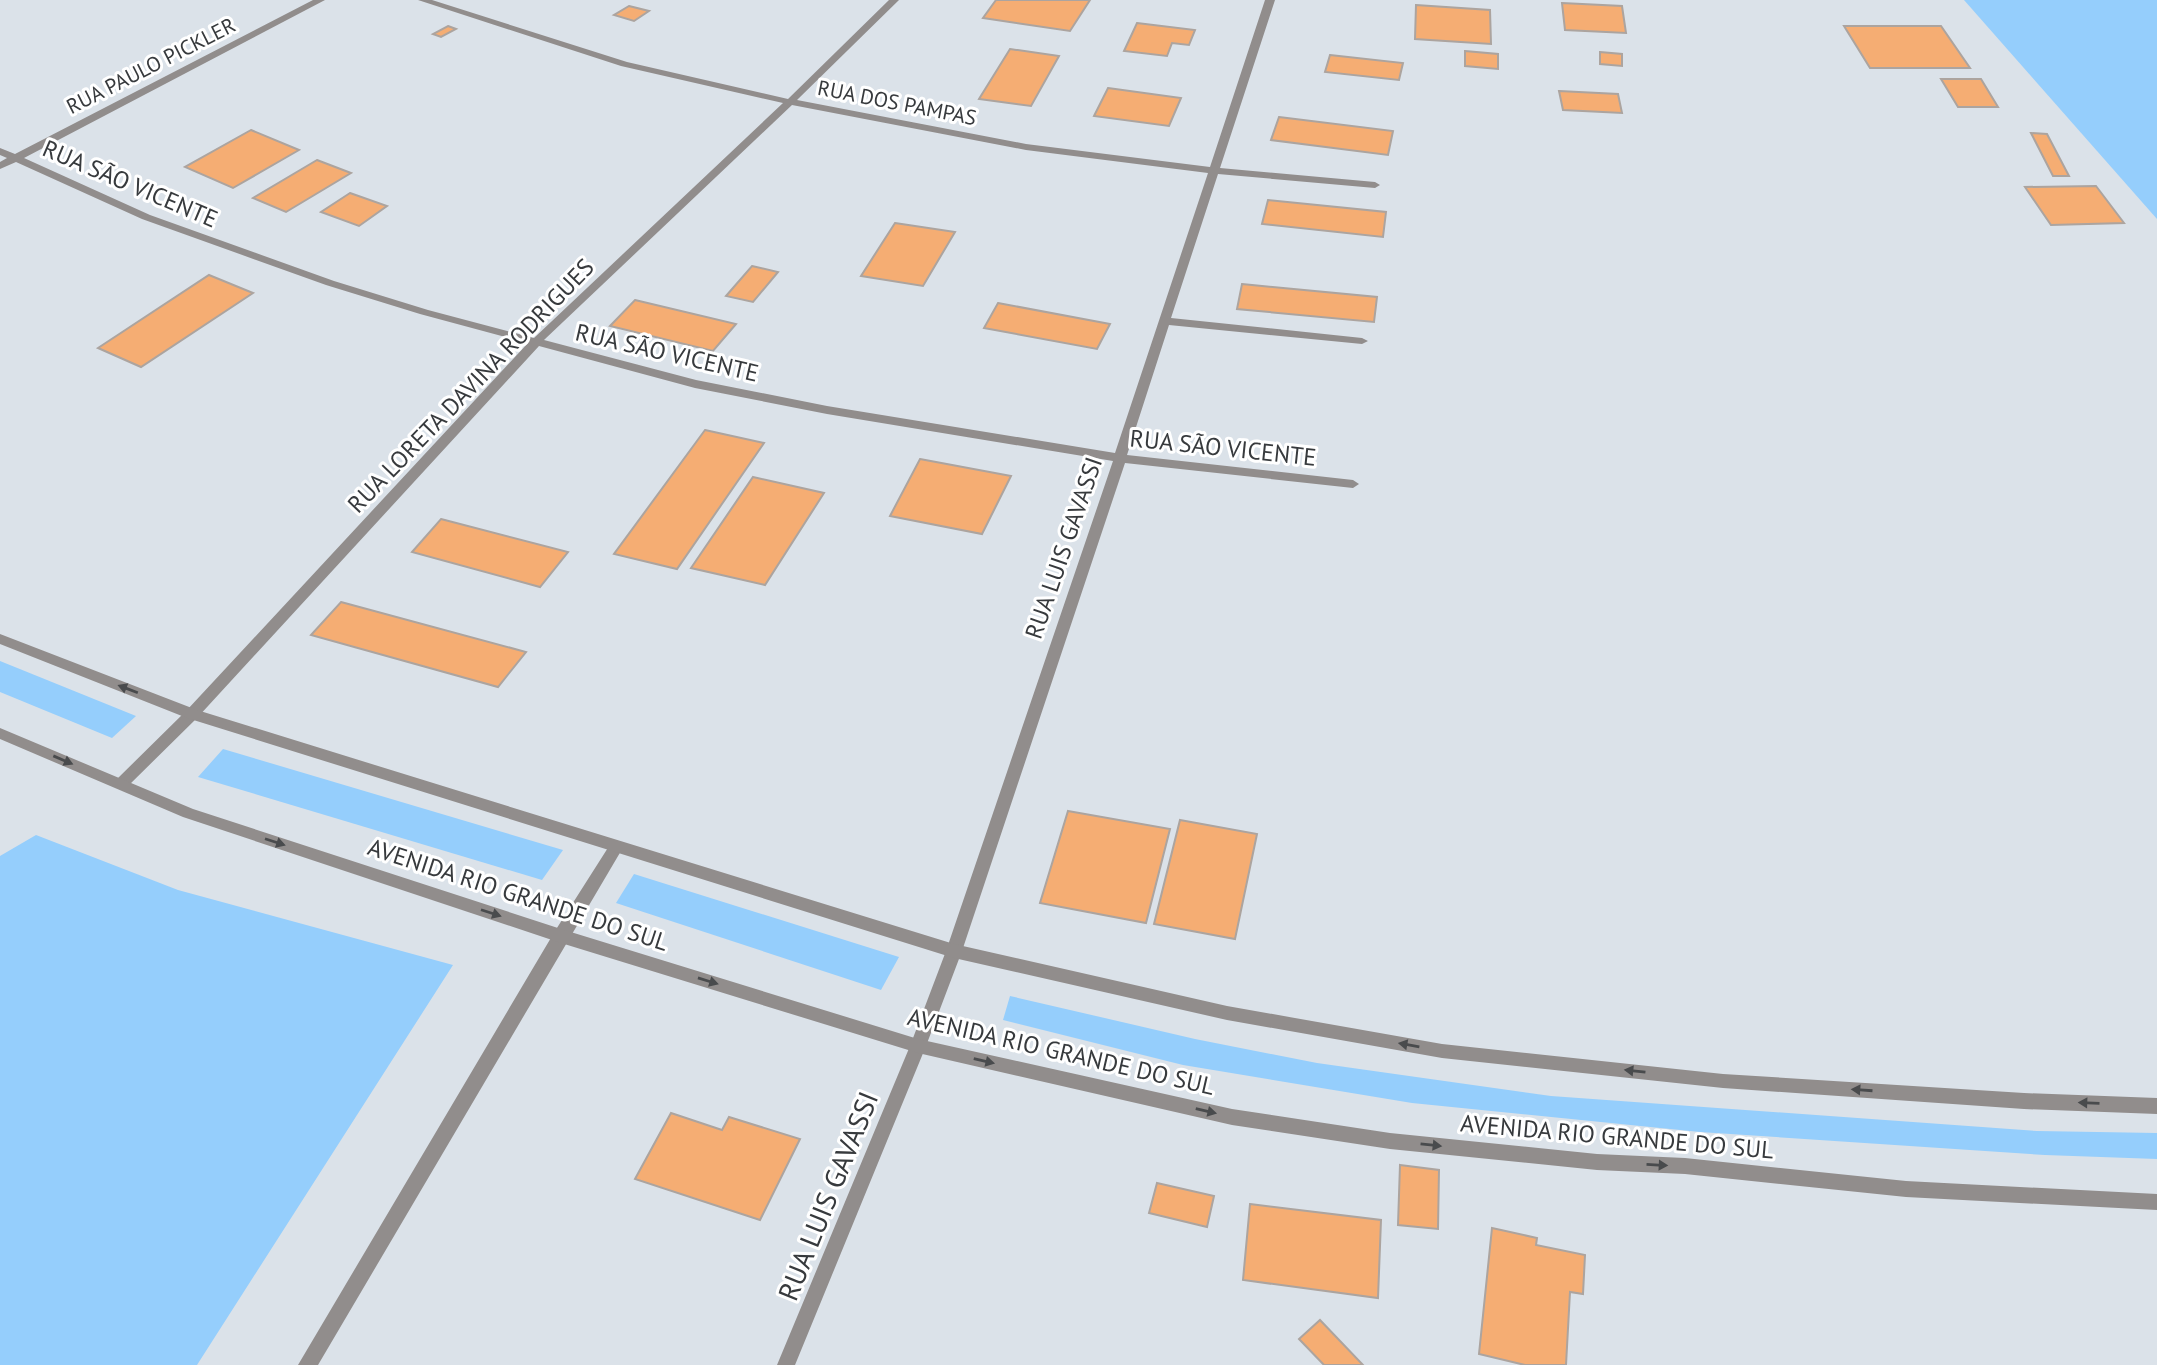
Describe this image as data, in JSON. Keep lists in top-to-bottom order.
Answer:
{
  "streets": {
    "street": [
      "RUA PAULO PICKLER",
      "RUA DOS PAMPAS",
      "RUA SÃO VICENTE",
      "RUA LORETA DAVINA RODRIGUES",
      "RUA LUIS GAVASSI",
      "AVENIDA RIO GRANDE DO SUL"
    ]
  },
  "crossings": [
    ["RUA PAULO PICKLER", "RUA SÃO VICENTE"],
    ["RUA DOS PAMPAS", "RUA LORETA DAVINA RODRIGUES"],
    ["RUA DOS PAMPAS", "RUA LUIS GAVASSI"],
    ["RUA SÃO VICENTE", "RUA LORETA DAVINA RODRIGUES"],
    ["RUA SÃO VICENTE", "RUA LUIS GAVASSI"],
    ["RUA LORETA DAVINA RODRIGUES", "AVENIDA RIO GRANDE DO SUL"],
    ["RUA LUIS GAVASSI", "AVENIDA RIO GRANDE DO SUL"]
  ]
}
